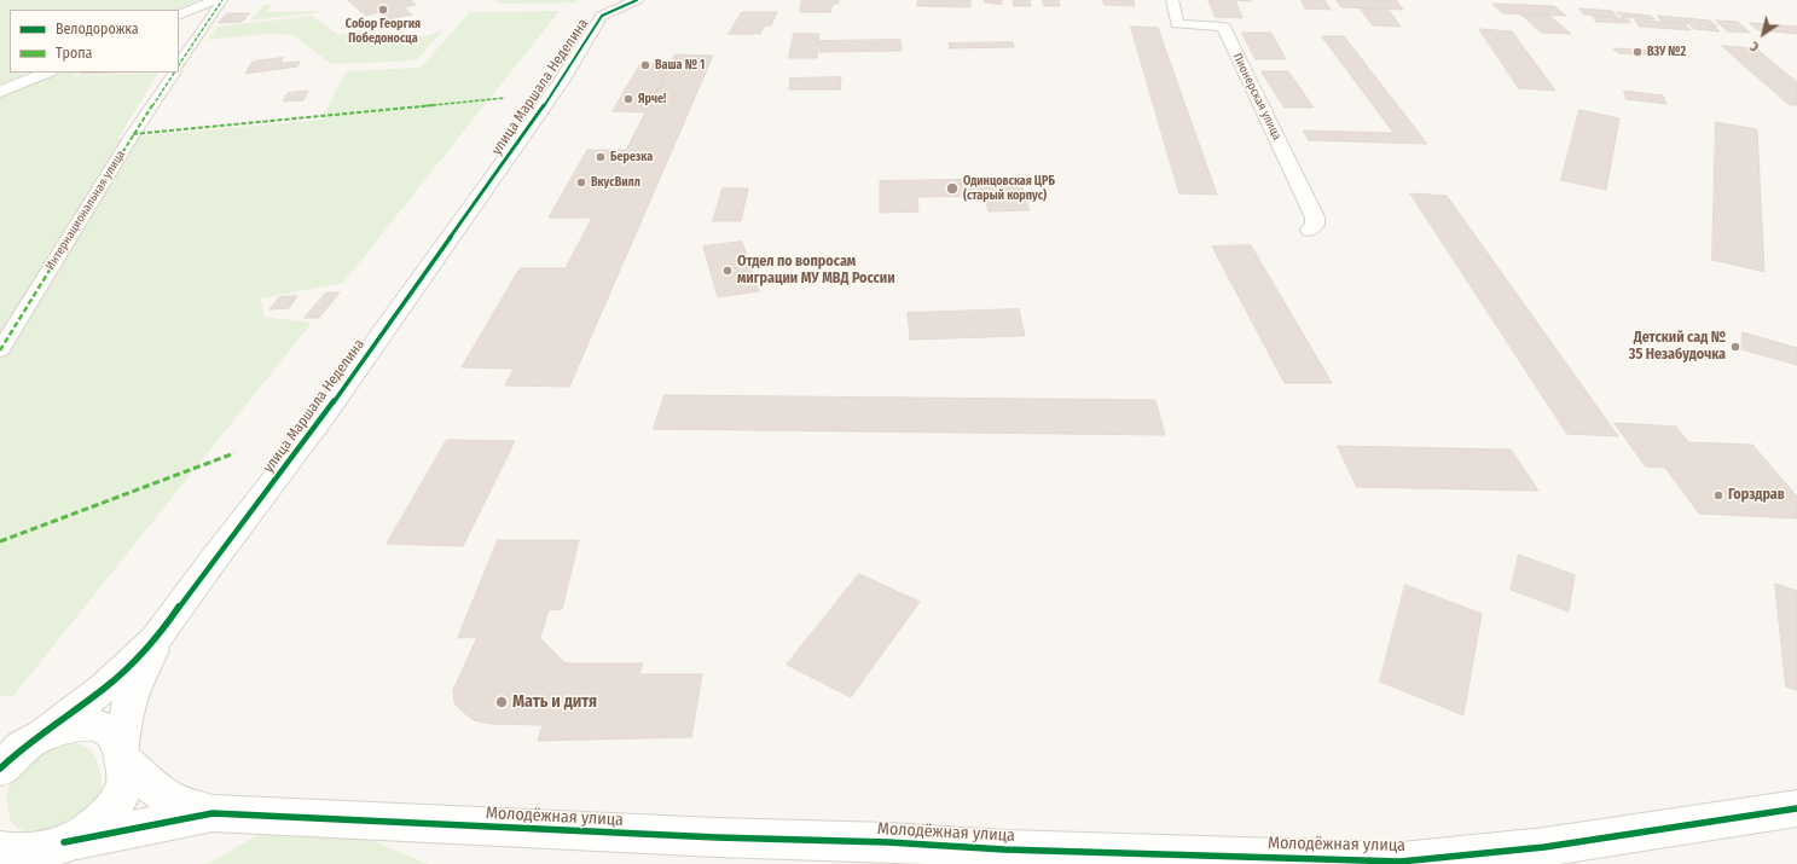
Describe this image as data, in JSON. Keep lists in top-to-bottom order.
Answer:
{
  "streets": {
    "street": [
      "улица Маршала Неделина",
      "Пионерская улица",
      "Интернациональная улица",
      "Молодёжная улица"
    ]
  },
  "crossings": [
    ["улица Маршала Неделина", "Молодёжная улица"]
  ],
  "places": [
    "Собор Георгия Победоносца",
    "ВЗУ №2",
    "Ваша № 1",
    "Ярче!",
    "Березка",
    "ВкусВилл",
    "Одинцовская ЦРБ (старый корпус)",
    "Отдел по вопросам миграции МУ МВД России",
    "Детский сад № 35 Незабудочка",
    "Горздрав",
    "Мать и дитя"
  ],
  "legend": ["Велодорожка", "Тропа"],
  "north": "bottom left"
}
